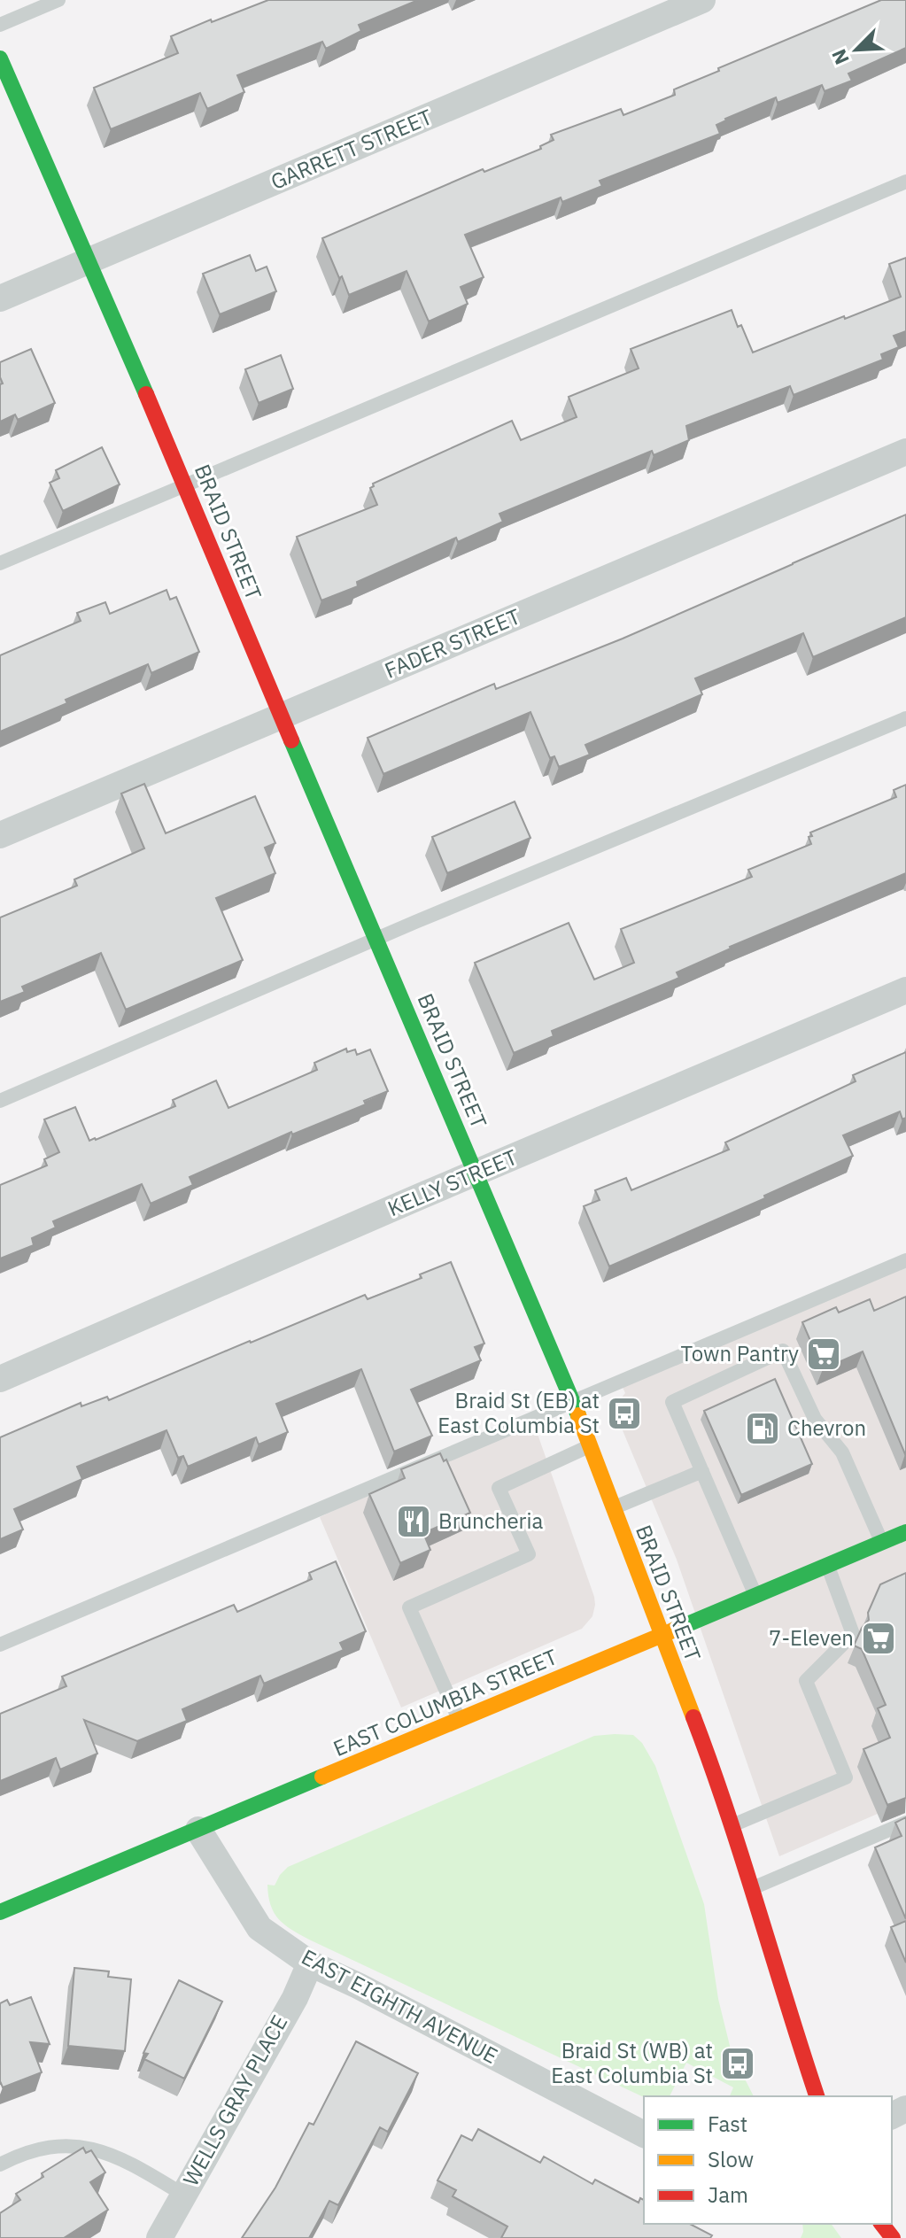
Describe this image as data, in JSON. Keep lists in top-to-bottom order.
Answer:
{
  "streets": {
    "main road": ["BRAID STREET", "EAST COLUMBIA STREET"],
    "street": [
      "GARRETT STREET",
      "FADER STREET",
      "KELLY STREET",
      "EAST EIGHTH AVENUE",
      "WELLS GRAY PLACE"
    ]
  },
  "crossings": [
    ["GARRETT STREET", "BRAID STREET"],
    ["BRAID STREET", "FADER STREET"],
    ["BRAID STREET", "KELLY STREET"],
    ["BRAID STREET", "EAST COLUMBIA STREET"],
    ["EAST COLUMBIA STREET", "EAST EIGHTH AVENUE"],
    ["EAST EIGHTH AVENUE", "WELLS GRAY PLACE"]
  ],
  "places": {
    "supermarket": ["Town Pantry", "7-Eleven"],
    "bus stop": ["Braid St (EB) at East Columbia St", "Braid St (WB) at East Columbia St"],
    "fuel station": ["Chevron"],
    "restaurant": ["Bruncheria"]
  },
  "legend": ["Fast", "Slow", "Jam"],
  "north": "bottom left"
}
